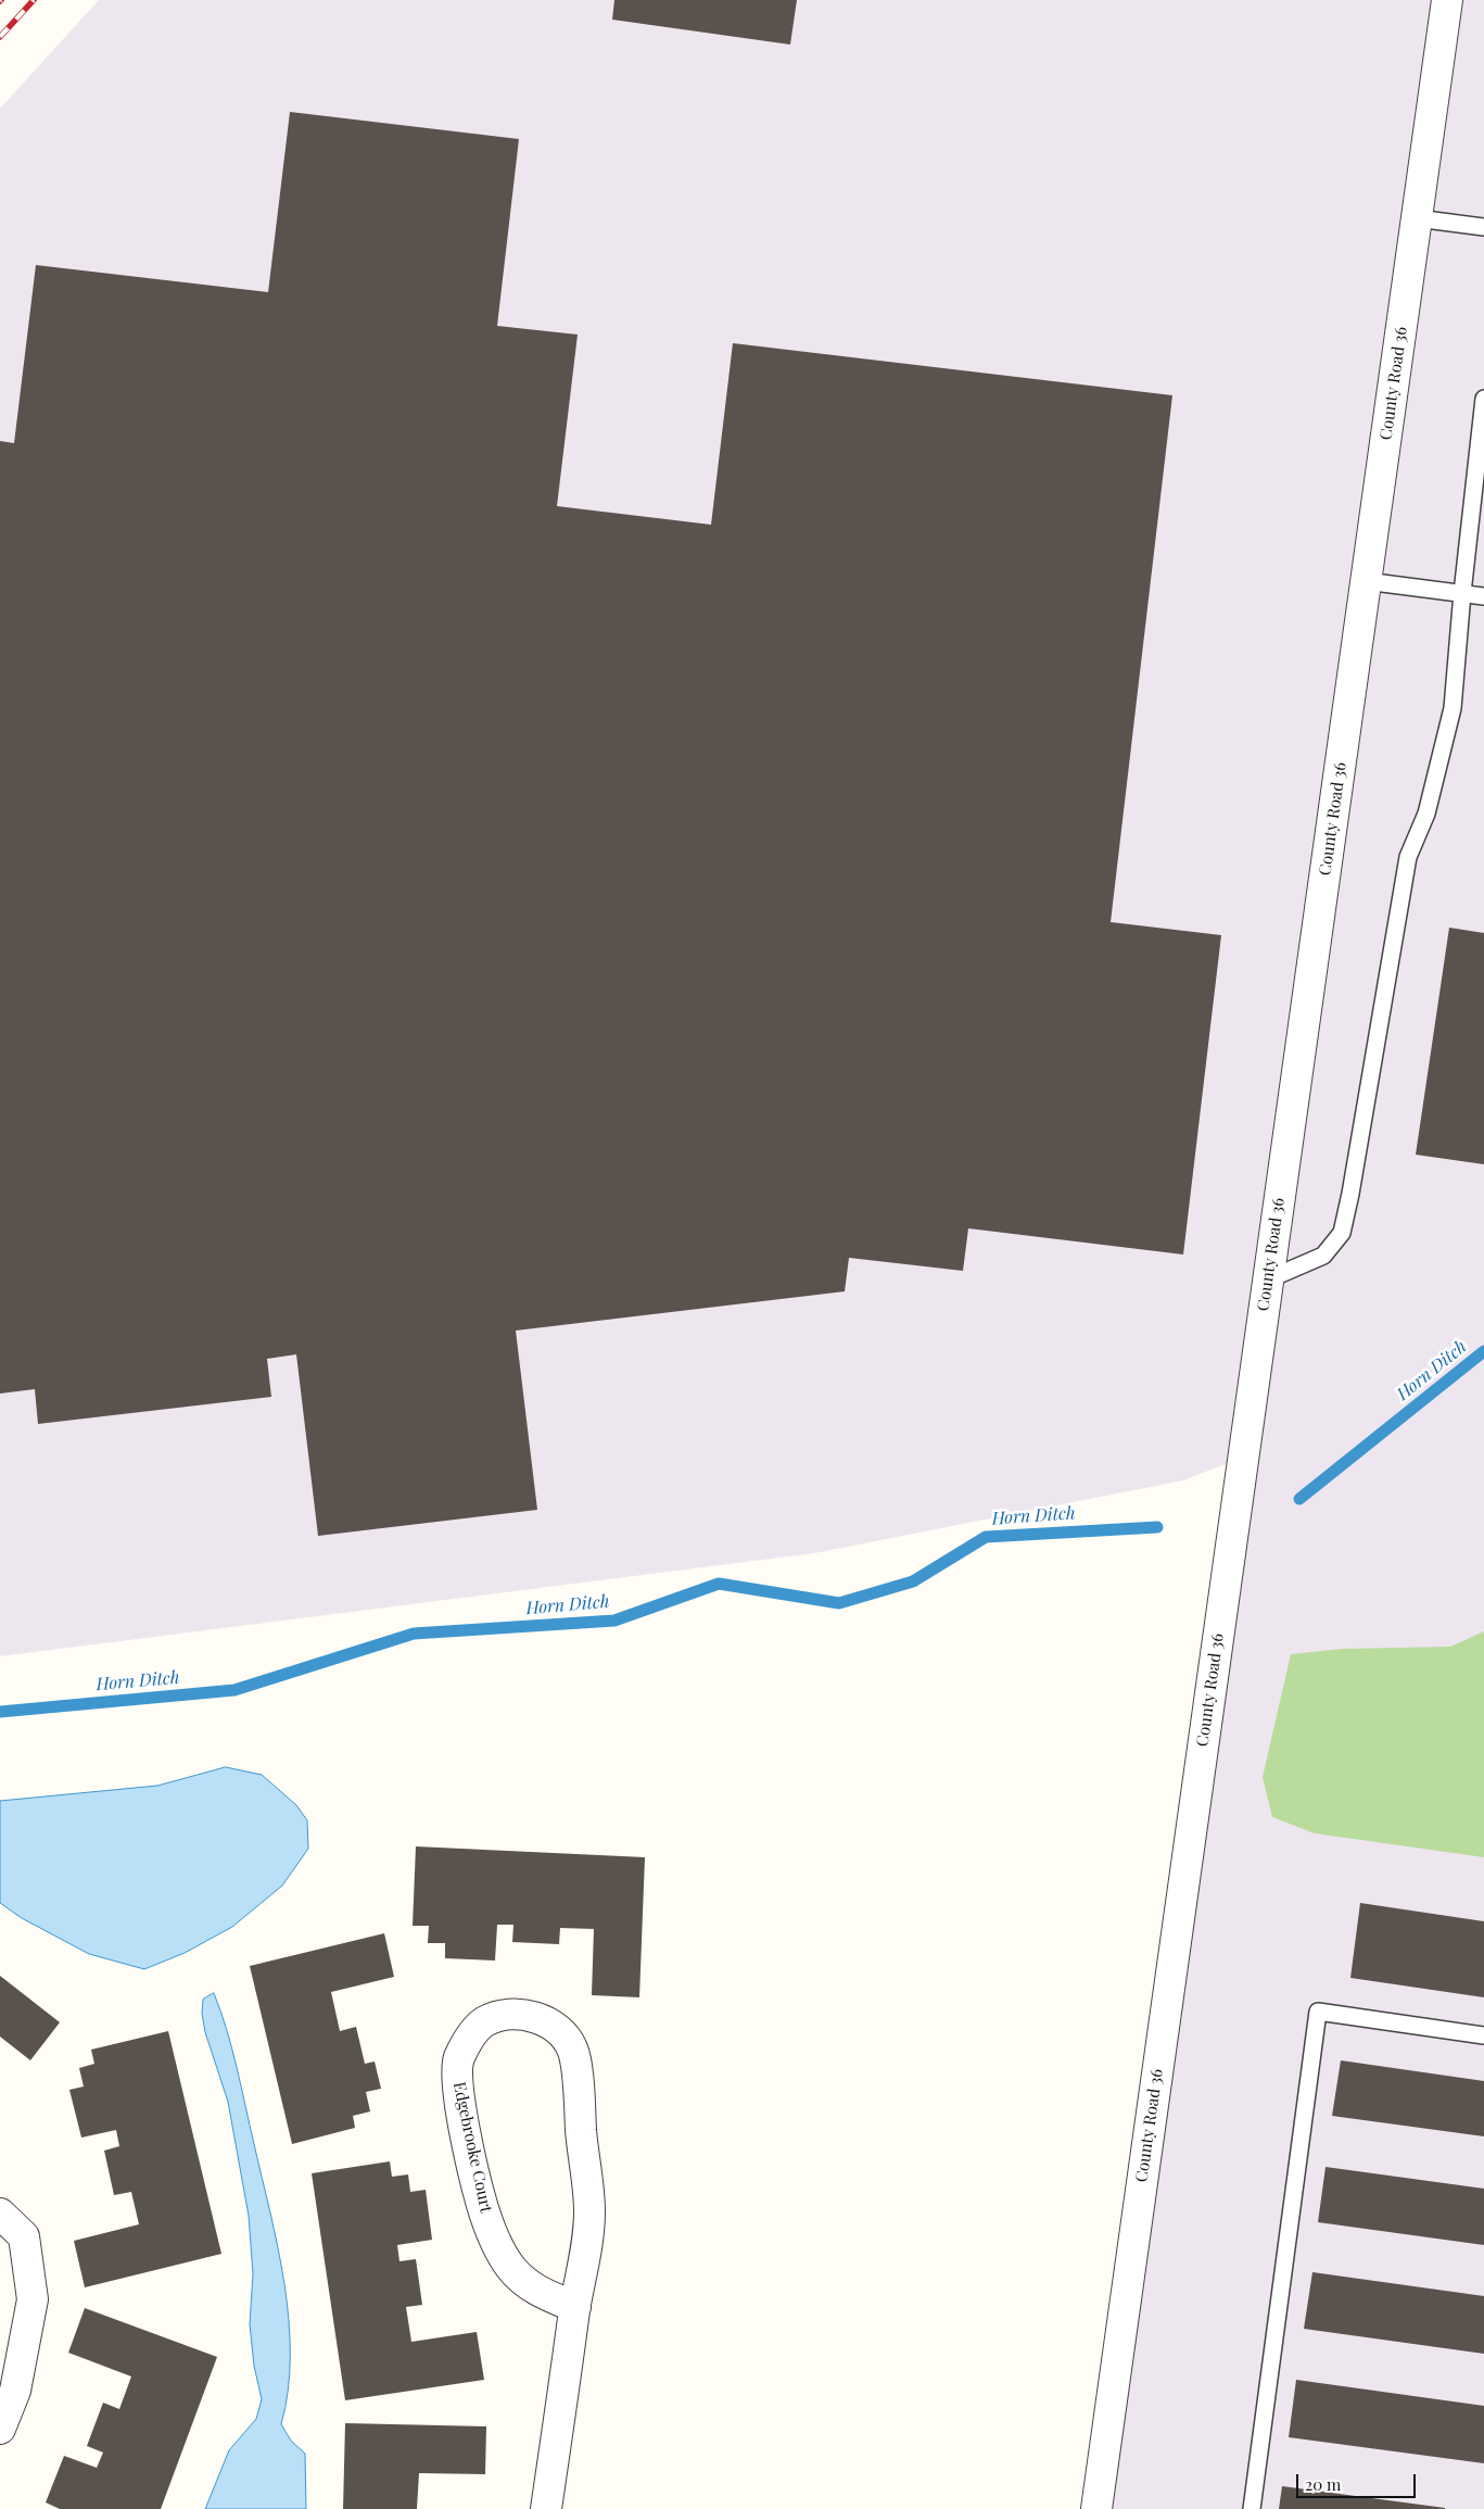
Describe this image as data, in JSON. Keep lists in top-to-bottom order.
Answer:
{
  "streets": {
    "street": ["County Road 36", "Edgebrooke Court"]
  },
  "water": ["Horn Ditch"],
  "scale_bar": "20 m"
}
